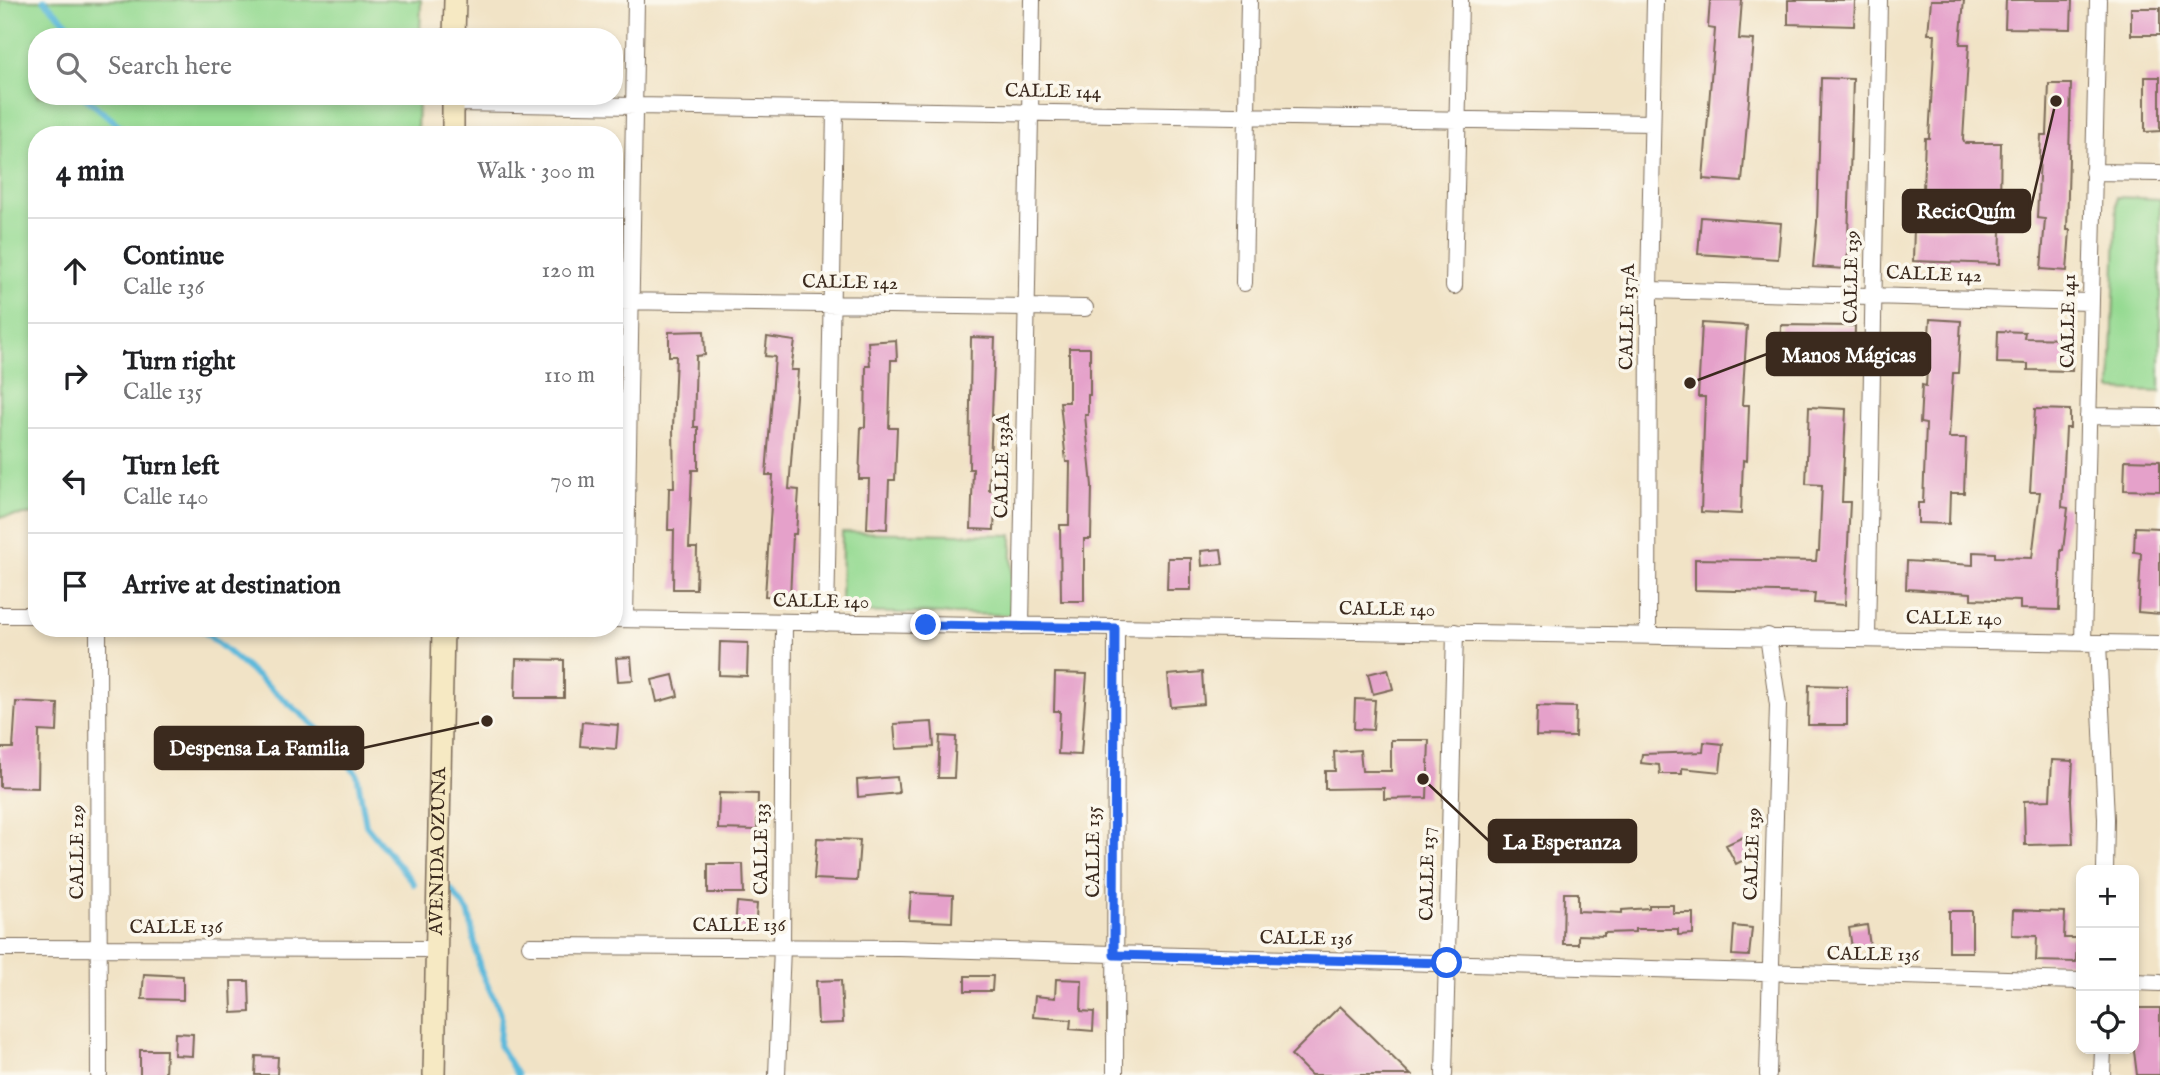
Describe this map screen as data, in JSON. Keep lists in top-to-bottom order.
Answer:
{
  "streets": {
    "main road": ["AVENIDA OZUNA"],
    "street": [
      "CALLE 144",
      "CALLE 142",
      "CALLE 139",
      "CALLE 137A",
      "CALLE 141",
      "CALLE 133A",
      "CALLE 140",
      "CALLE 133",
      "CALLE 129",
      "CALLE 135",
      "CALLE 137",
      "CALLE 136"
    ]
  },
  "crossings": [
    ["CALLE 144", "CALLE 137A"],
    ["CALLE 144", "CALLE 133A"],
    ["CALLE 142", "CALLE 139"],
    ["CALLE 142", "CALLE 137A"],
    ["CALLE 142", "CALLE 141"],
    ["CALLE 142", "CALLE 133A"],
    ["CALLE 139", "CALLE 140"],
    ["CALLE 139", "CALLE 136"],
    ["CALLE 137A", "CALLE 140"],
    ["CALLE 141", "CALLE 140"],
    ["CALLE 133A", "CALLE 140"],
    ["CALLE 140", "CALLE 133"],
    ["CALLE 140", "CALLE 135"],
    ["CALLE 140", "CALLE 137"],
    ["CALLE 133", "CALLE 136"],
    ["CALLE 129", "CALLE 136"],
    ["AVENIDA OZUNA", "CALLE 136"],
    ["CALLE 135", "CALLE 136"],
    ["CALLE 137", "CALLE 136"]
  ],
  "places": [
    "RecicQuím",
    "Manos Mágicas",
    "Despensa La Familia",
    "La Esperanza"
  ],
  "page": {
    "search": "Search here",
    "heading": ["4 min", "Walk · 300 m"],
    "list": [
      ["Continue", "Calle 136", "120 m"],
      ["Turn right", "Calle 135", "110 m"],
      ["Turn left", "Calle 140", "70 m"],
      "Arrive at destination"
    ],
    "map_buttons": ["+", "−"]
  }
}
